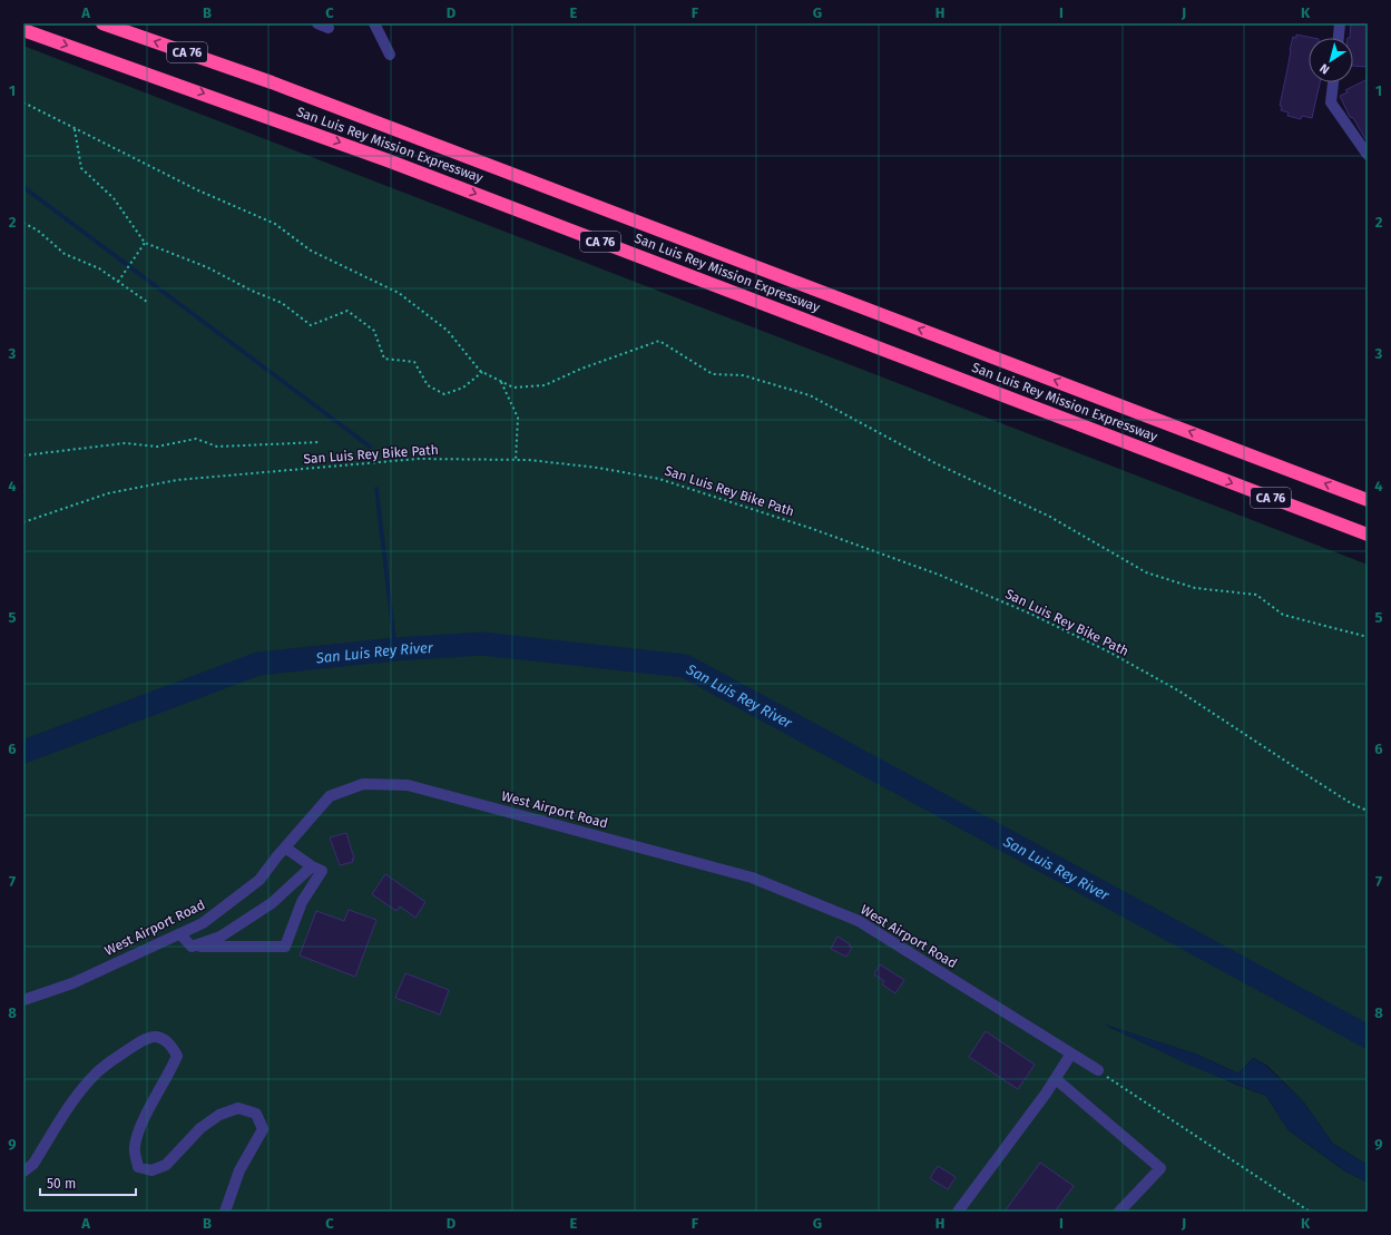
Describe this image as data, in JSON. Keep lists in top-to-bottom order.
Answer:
{
  "streets": {
    "highway": ["CA 76", "San Luis Rey Mission Expressway"],
    "street": ["West Airport Road"],
    "path": ["San Luis Rey Bike Path"]
  },
  "water": ["San Luis Rey River"],
  "scale_bar": "50 m",
  "north": "bottom left",
  "grid": {
    "columns": [
      "A",
      "B",
      "C",
      "D",
      "E",
      "F",
      "G",
      "H",
      "I",
      "J",
      "K"
    ],
    "rows": [
      "1",
      "2",
      "3",
      "4",
      "5",
      "6",
      "7",
      "8",
      "9"
    ]
  }
}
